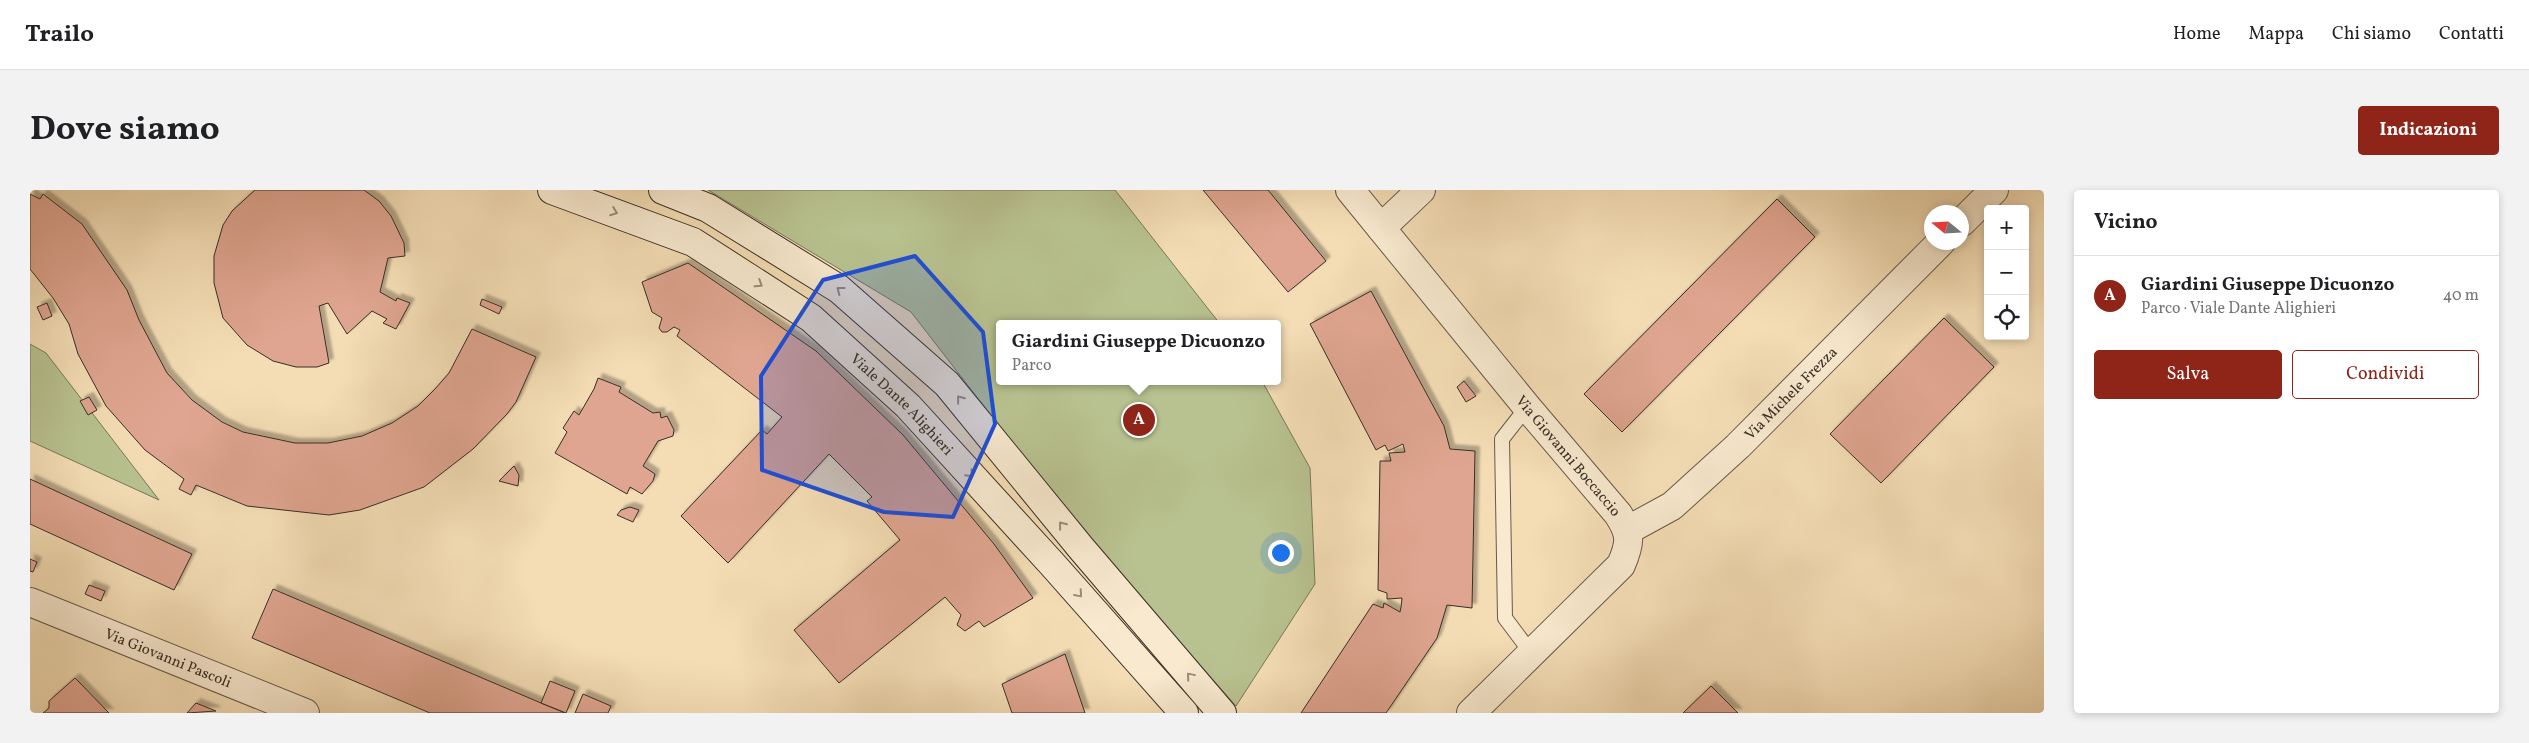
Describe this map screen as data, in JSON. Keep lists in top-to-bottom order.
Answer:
{
  "streets": {
    "street": [
      "Via Michele Frezza",
      "Viale Dante Alighieri",
      "Via Giovanni Boccaccio",
      "Via Giovanni Pascoli"
    ]
  },
  "crossings": [
    ["Via Michele Frezza", "Via Giovanni Boccaccio"]
  ],
  "north": "left",
  "page": {
    "header": "Trailo",
    "nav": [
      "Home",
      "Mappa",
      "Chi siamo",
      "Contatti"
    ],
    "title": "Dove siamo",
    "buttons": [
      "Indicazioni",
      ["Salva", "Condividi"]
    ],
    "heading": "Vicino",
    "map_buttons": ["+", "−"],
    "list": [
      {
        "mark": "A",
        "name": "Giardini Giuseppe Dicuonzo",
        "note": "Parco · Viale Dante Alighieri",
        "value": "40 m"
      }
    ],
    "popup": ["Giardini Giuseppe Dicuonzo", "Parco"],
    "pins": "A"
  }
}
